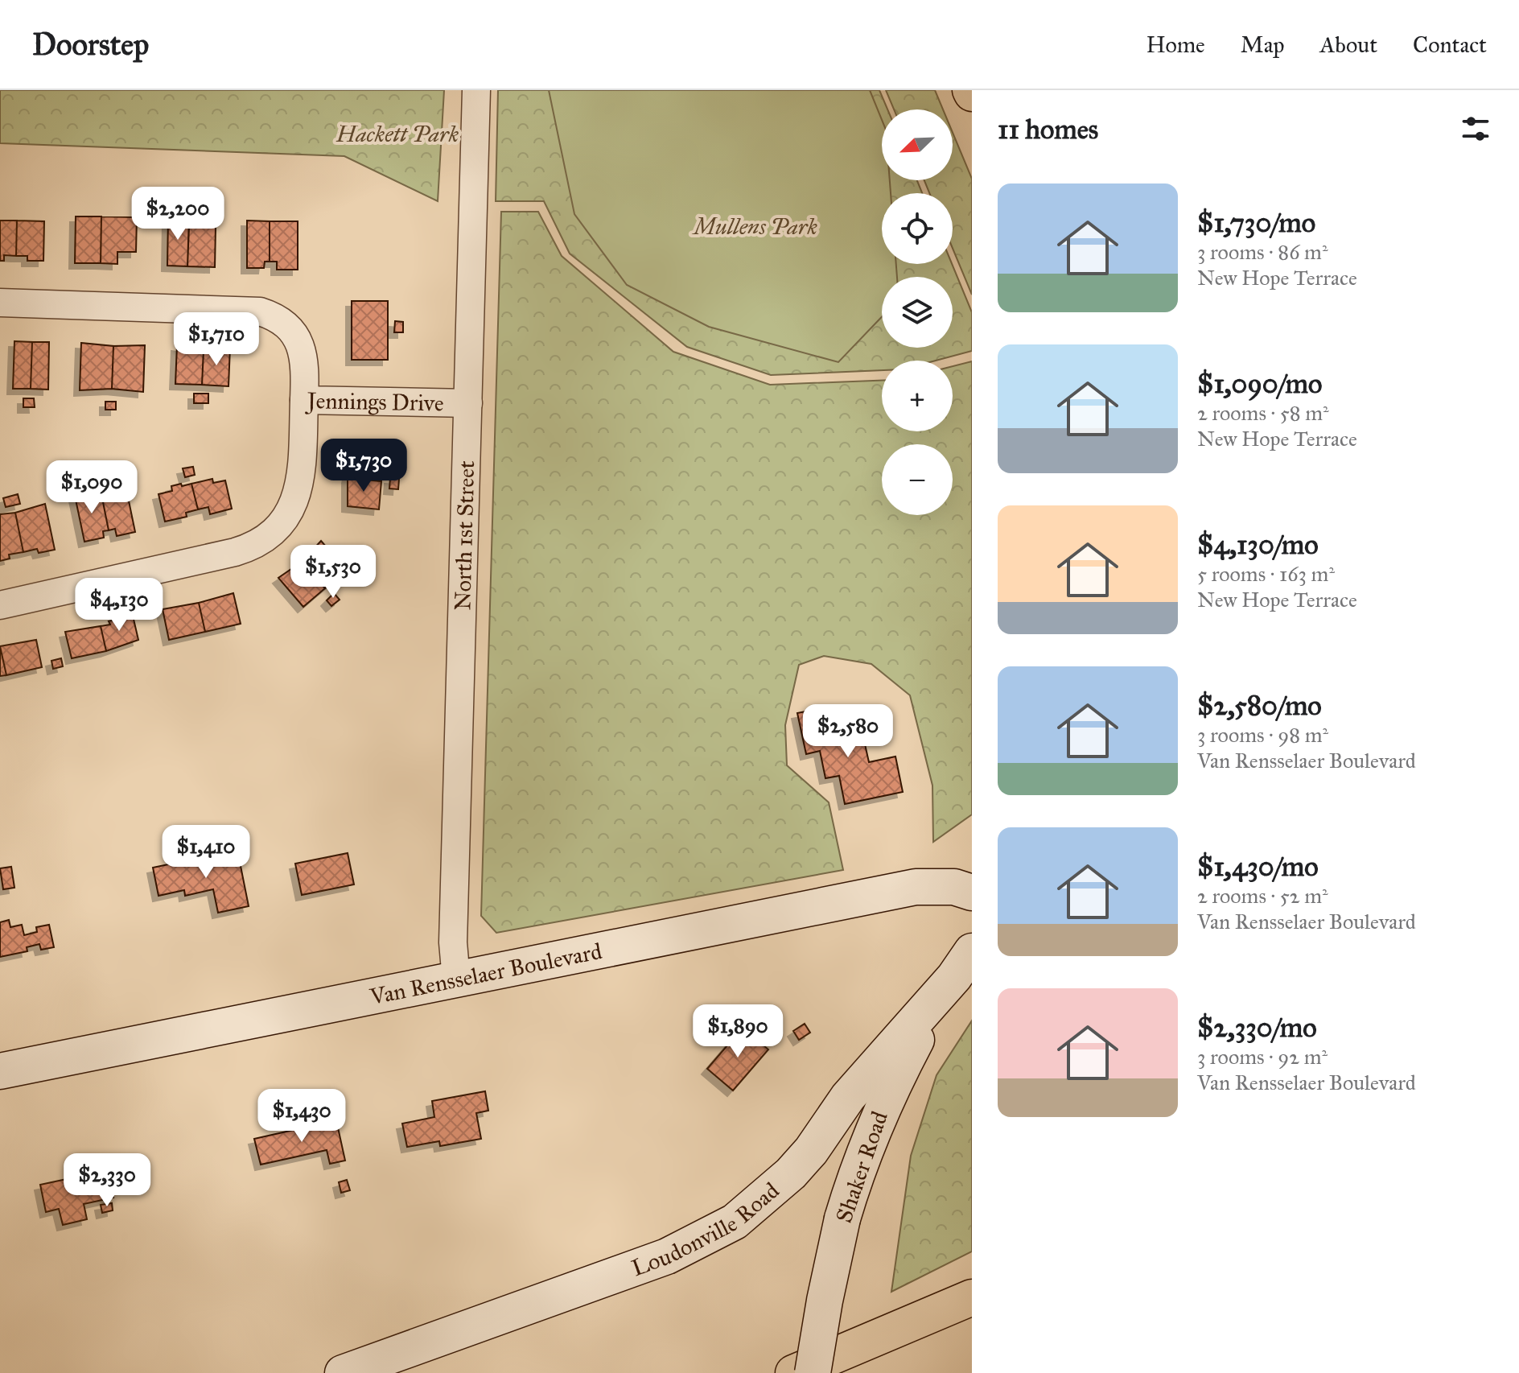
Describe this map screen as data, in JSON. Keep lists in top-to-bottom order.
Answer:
{
  "streets": {
    "street": [
      "Jennings Drive",
      "North 1st Street",
      "Van Rensselaer Boulevard",
      "Shaker Road",
      "Loudonville Road"
    ]
  },
  "crossings": [
    ["Jennings Drive", "North 1st Street"],
    ["North 1st Street", "Van Rensselaer Boulevard"],
    ["Shaker Road", "Loudonville Road"]
  ],
  "parks": ["Hackett Park", "Mullens Park"],
  "north": "bottom left",
  "page": {
    "header": "Doorstep",
    "nav": [
      "Home",
      "Map",
      "About",
      "Contact"
    ],
    "heading": "11 homes",
    "map_buttons": ["+", "−"],
    "list": [
      {
        "name": "$1,730/mo",
        "note": "3 rooms · 86 m² · New Hope Terrace"
      },
      {
        "name": "$1,090/mo",
        "note": "2 rooms · 58 m² · New Hope Terrace"
      },
      {
        "name": "$4,130/mo",
        "note": "5 rooms · 163 m² · New Hope Terrace"
      },
      {
        "name": "$2,580/mo",
        "note": "3 rooms · 98 m² · Van Rensselaer Boulevard"
      },
      {
        "name": "$1,430/mo",
        "note": "2 rooms · 52 m² · Van Rensselaer Boulevard"
      },
      {
        "name": "$2,330/mo",
        "note": "3 rooms · 92 m² · Van Rensselaer Boulevard"
      }
    ],
    "price": [
      "$2,200",
      "$1,710",
      "$1,730",
      "$1,090",
      "$1,530",
      "$4,130",
      "$2,580",
      "$1,410",
      "$1,890",
      "$1,430",
      "$2,330"
    ]
  }
}
